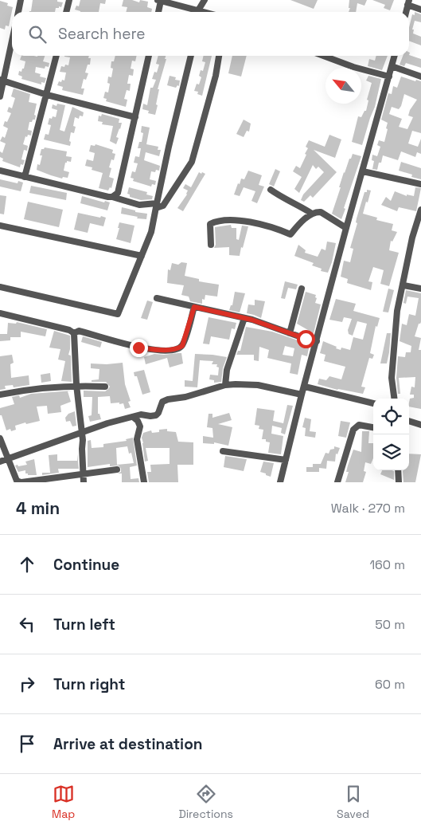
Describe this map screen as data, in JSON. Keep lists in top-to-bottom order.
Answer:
{
  "north": "top left",
  "page": {
    "search": "Search here",
    "heading": ["4 min", "Walk · 270 m"],
    "list": [
      ["Continue", "160 m"],
      ["Turn left", "50 m"],
      ["Turn right", "60 m"],
      "Arrive at destination"
    ],
    "nav": ["Map", "Directions", "Saved"]
  }
}
